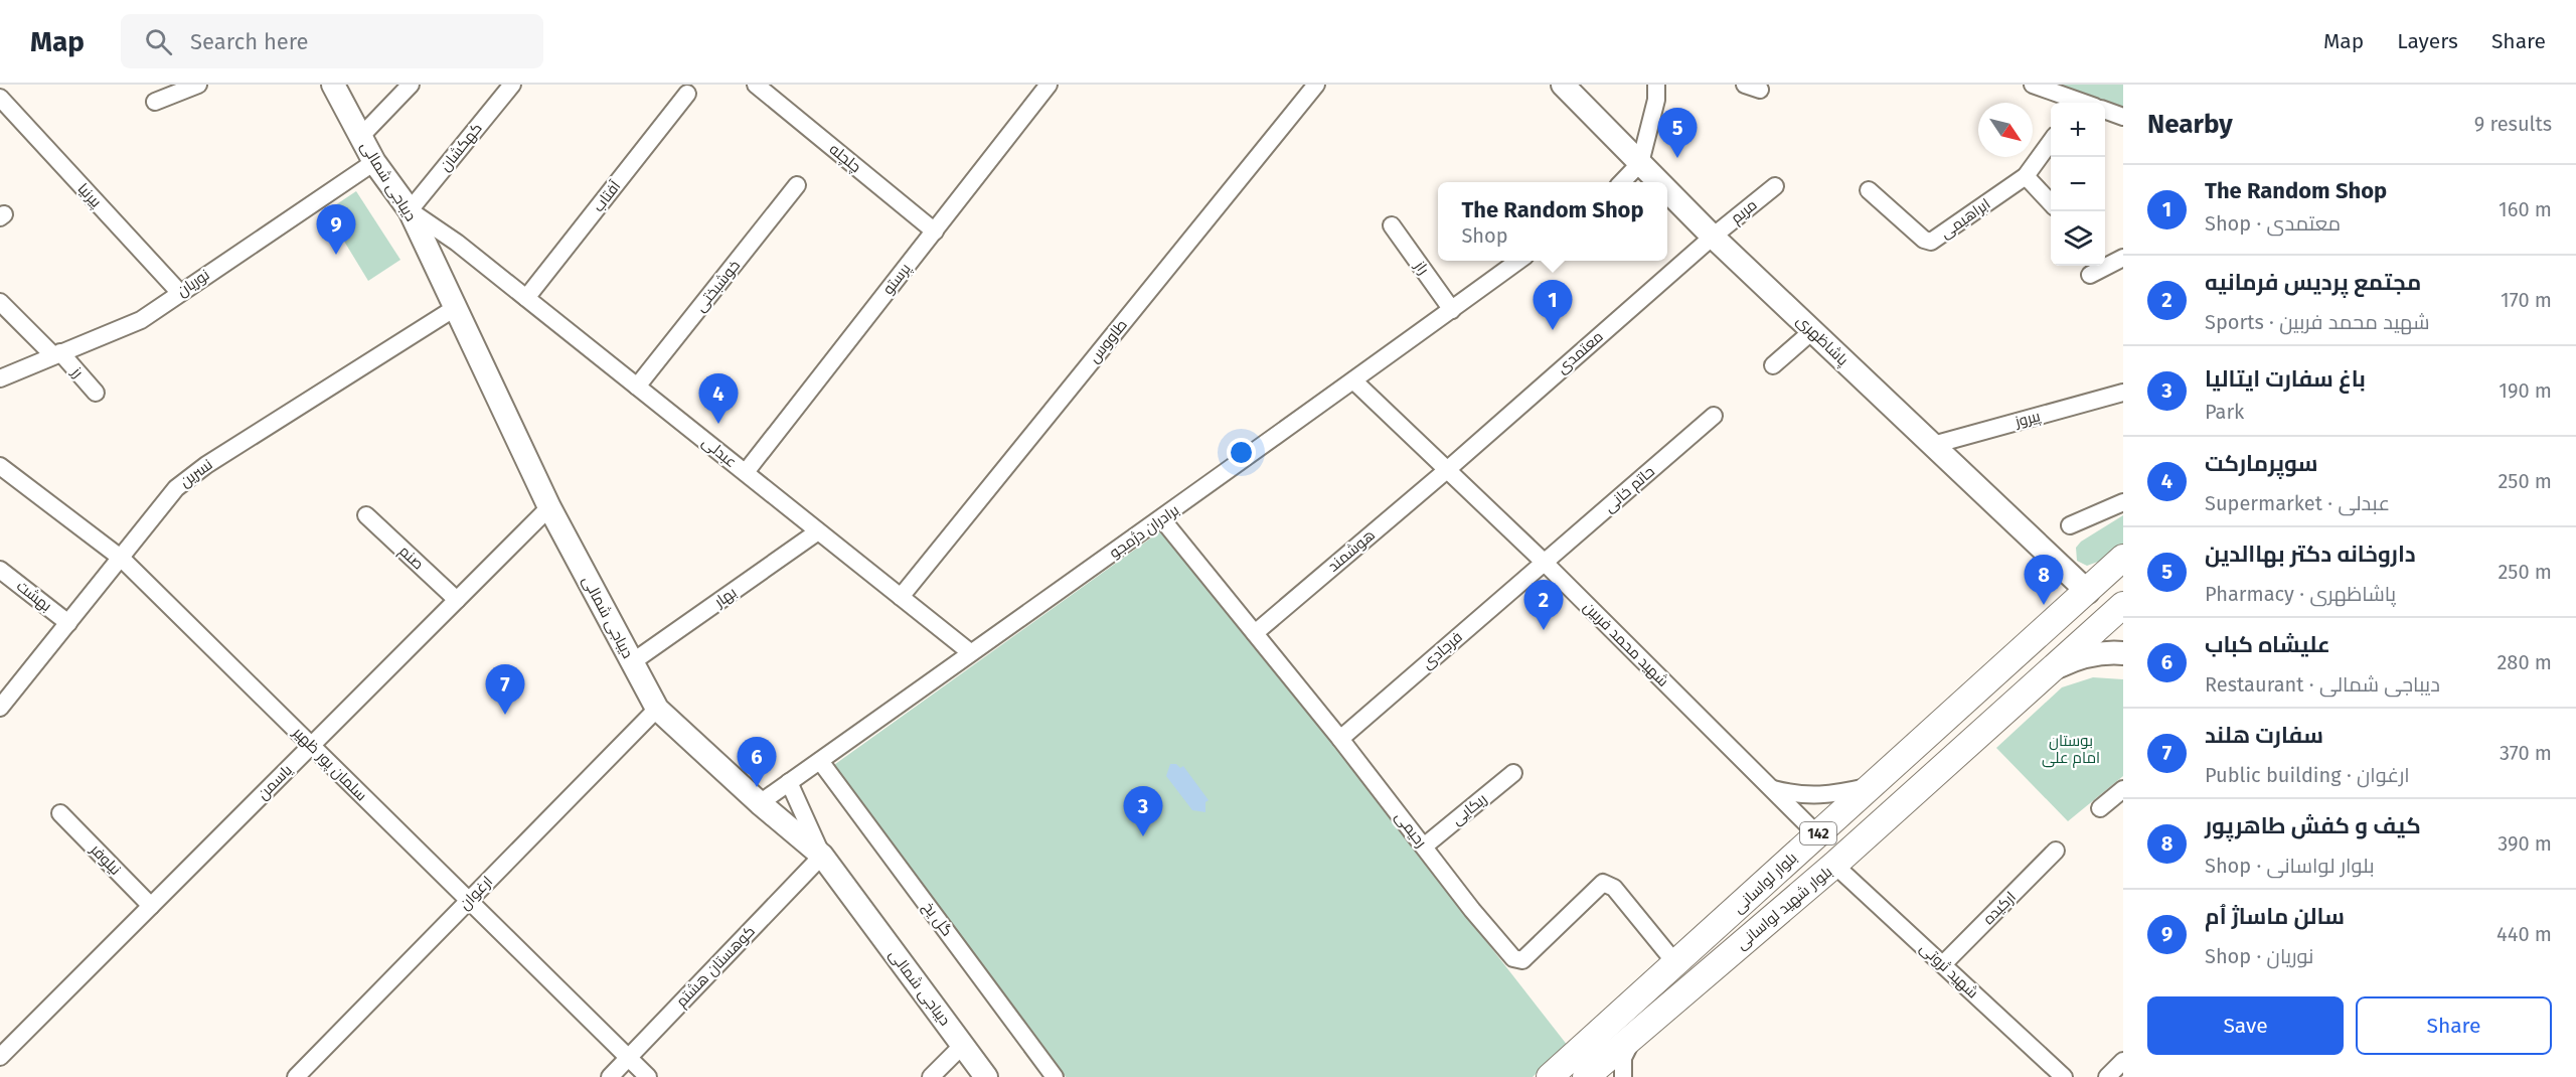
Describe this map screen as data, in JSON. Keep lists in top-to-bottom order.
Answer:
{
  "streets": {
    "main road": [
      "دیباجی شمالی",
      "پاشاظهری",
      "142",
      "بلوار لواسانی",
      "بلوار شهید لواسانی"
    ],
    "street": [
      "کهکشان",
      "چلچله",
      "پیرنیا",
      "آفتاب",
      "مریم",
      "ابراهیمی",
      "راز",
      "پرستو",
      "نوریان",
      "خوشبختی",
      "طاووس",
      "معتمدی",
      "رز",
      "پیروز",
      "عبدلی",
      "نسرین",
      "حاتم خانی",
      "برادران دژمجو",
      "هوشمند",
      "صنم",
      "بهشت",
      "بهار",
      "شهید محمد فربین",
      "فرجادی",
      "سلمان پور ظهیر",
      "یاسمن",
      "ریکایی",
      "رحیمی",
      "نیلوفر",
      "ارغوان",
      "ارکیده",
      "گل یخ",
      "کوهستان هشتم",
      "شهید ثروتی"
    ]
  },
  "crossings": [
    ["کهکشان", "دیباجی شمالی"],
    ["کهکشان", "عبدلی"],
    ["چلچله", "پرستو"],
    ["دیباجی شمالی", "نوریان"],
    ["دیباجی شمالی", "عبدلی"],
    ["دیباجی شمالی", "نسرین"],
    ["دیباجی شمالی", "برادران دژمجو"],
    ["دیباجی شمالی", "بهار"],
    ["دیباجی شمالی", "یاسمن"],
    ["دیباجی شمالی", "ارغوان"],
    ["دیباجی شمالی", "کوهستان هشتم"],
    ["پیرنیا", "نوریان"],
    ["آفتاب", "عبدلی"],
    ["مریم", "پاشاظهری"],
    ["مریم", "معتمدی"],
    ["راز", "برادران دژمجو"],
    ["پرستو", "عبدلی"],
    ["نوریان", "رز"],
    ["خوشبختی", "عبدلی"],
    ["پاشاظهری", "معتمدی"],
    ["پاشاظهری", "پیروز"],
    ["پاشاظهری", "بلوار لواسانی"],
    ["طاووس", "عبدلی"],
    ["معتمدی", "هوشمند"],
    ["معتمدی", "شهید محمد فربین"],
    ["عبدلی", "برادران دژمجو"],
    ["عبدلی", "بهار"],
    ["نسرین", "بهشت"],
    ["نسرین", "سلمان پور ظهیر"],
    ["حاتم خانی", "شهید محمد فربین"],
    ["حاتم خانی", "فرجادی"],
    ["برادران دژمجو", "شهید محمد فربین"],
    ["برادران دژمجو", "رحیمی"],
    ["برادران دژمجو", "گل یخ"],
    ["هوشمند", "شهید محمد فربین"],
    ["هوشمند", "رحیمی"],
    ["صنم", "یاسمن"],
    ["شهید محمد فربین", "فرجادی"],
    ["شهید محمد فربین", "بلوار لواسانی"],
    ["فرجادی", "رحیمی"],
    ["سلمان پور ظهیر", "یاسمن"],
    ["سلمان پور ظهیر", "ارغوان"],
    ["سلمان پور ظهیر", "کوهستان هشتم"],
    ["یاسمن", "نیلوفر"],
    ["ریکایی", "رحیمی"],
    ["رحیمی", "بلوار لواسانی"],
    ["142", "بلوار شهید لواسانی"],
    ["بلوار شهید لواسانی", "شهید ثروتی"],
    ["ارکیده", "شهید ثروتی"]
  ],
  "parks": ["بوستان امام علی"],
  "north": "bottom right",
  "page": {
    "header": "Map",
    "search": "Search here",
    "nav": ["Map", "Layers", "Share"],
    "heading": ["Nearby", "9 results"],
    "map_buttons": ["+", "−"],
    "pins": [
      "5",
      "9",
      "1",
      "4",
      "8",
      "2",
      "7",
      "6",
      "3"
    ],
    "list": [
      {
        "mark": "1",
        "name": "The Random Shop",
        "note": "Shop · معتمدی",
        "value": "160 m"
      },
      {
        "mark": "2",
        "name": "مجتمع پردیس فرمانیه",
        "note": "Sports · شهید محمد فربین",
        "value": "170 m"
      },
      {
        "mark": "3",
        "name": "باغ سفارت ایتالیا",
        "note": "Park",
        "value": "190 m"
      },
      {
        "mark": "4",
        "name": "سوپرمارکت",
        "note": "Supermarket · عبدلی",
        "value": "250 m"
      },
      {
        "mark": "5",
        "name": "داروخانه دکتر بهاالدین",
        "note": "Pharmacy · پاشاظهری",
        "value": "250 m"
      },
      {
        "mark": "6",
        "name": "علیشاه کباب",
        "note": "Restaurant · دیباجی شمالی",
        "value": "280 m"
      },
      {
        "mark": "7",
        "name": "سفارت هلند",
        "note": "Public building · ارغوان",
        "value": "370 m"
      },
      {
        "mark": "8",
        "name": "کیف و کفش طاهرپور",
        "note": "Shop · بلوار لواسانی",
        "value": "390 m"
      },
      {
        "mark": "9",
        "name": "سالن ماساژ اُم",
        "note": "Shop · نوریان",
        "value": "440 m"
      }
    ],
    "popup": ["The Random Shop", "Shop"],
    "buttons": ["Save", "Share"]
  }
}
